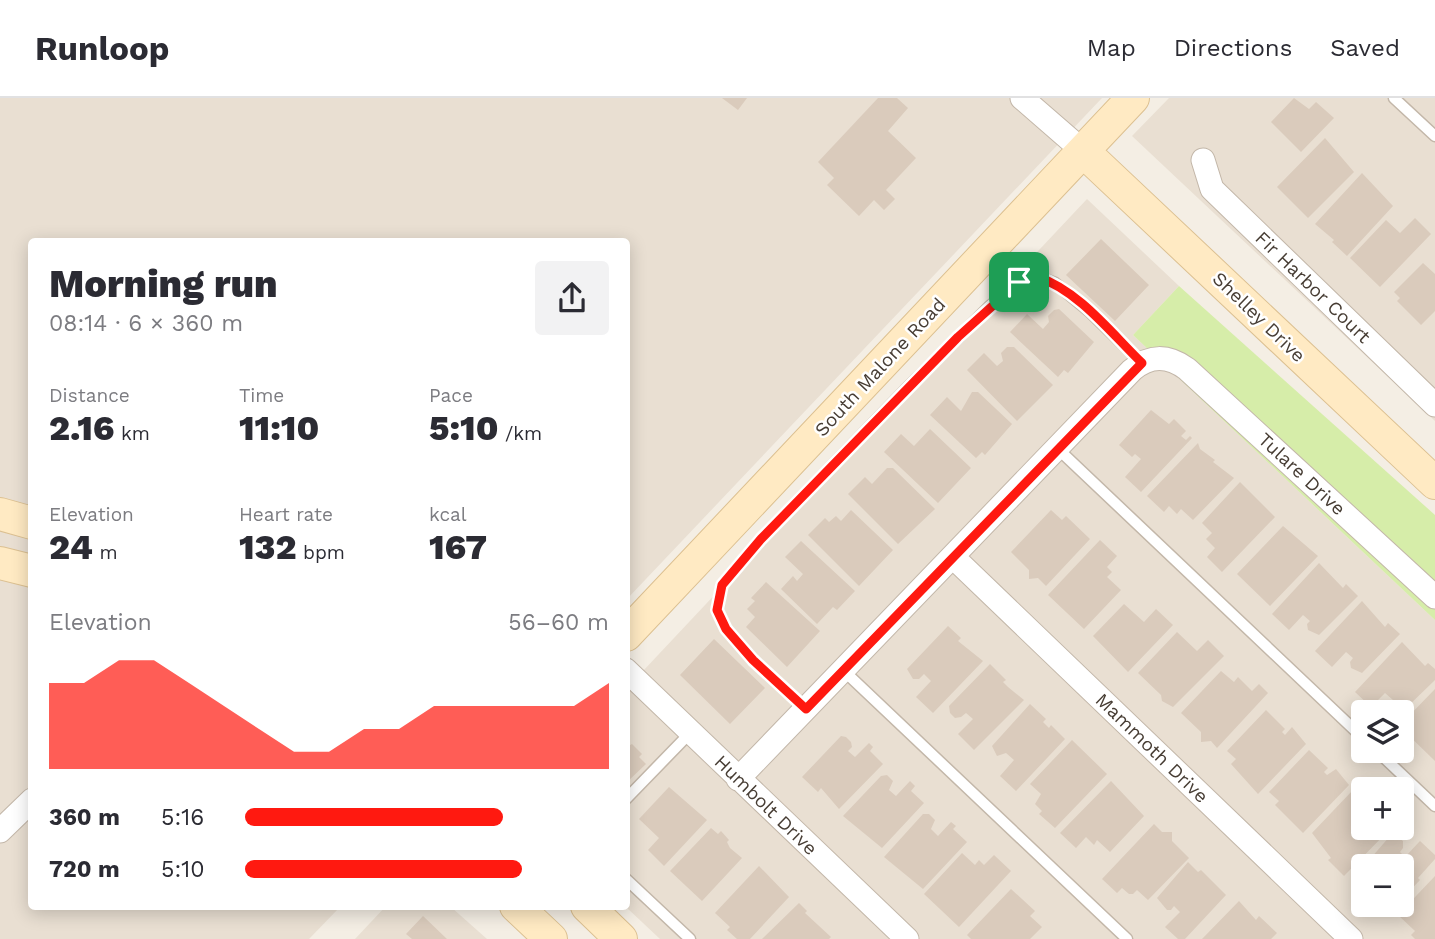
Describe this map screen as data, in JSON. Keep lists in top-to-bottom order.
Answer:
{
  "streets": {
    "street": [
      "Fir Harbor Court",
      "Shelley Drive",
      "South Malone Road",
      "Tulare Drive",
      "Mammoth Drive",
      "Humbolt Drive"
    ]
  },
  "crossings": [
    ["Shelley Drive", "South Malone Road"]
  ],
  "page": {
    "header": "Runloop",
    "nav": ["Map", "Directions", "Saved"],
    "heading": ["Morning run", "08:14 · 6 × 360 m"],
    "stats": [
      ["Distance", "2.16 km"],
      ["Time", "11:10"],
      ["Pace", "5:10 /km"],
      ["Elevation", "24 m"],
      ["Heart rate", "132 bpm"],
      ["kcal", "167"]
    ],
    "chart": ["Elevation", "56–60 m"],
    "map_buttons": ["+", "−"],
    "list": [
      {
        "name": "360 m",
        "note": "5:16"
      },
      {
        "name": "720 m",
        "note": "5:10"
      }
    ]
  }
}
